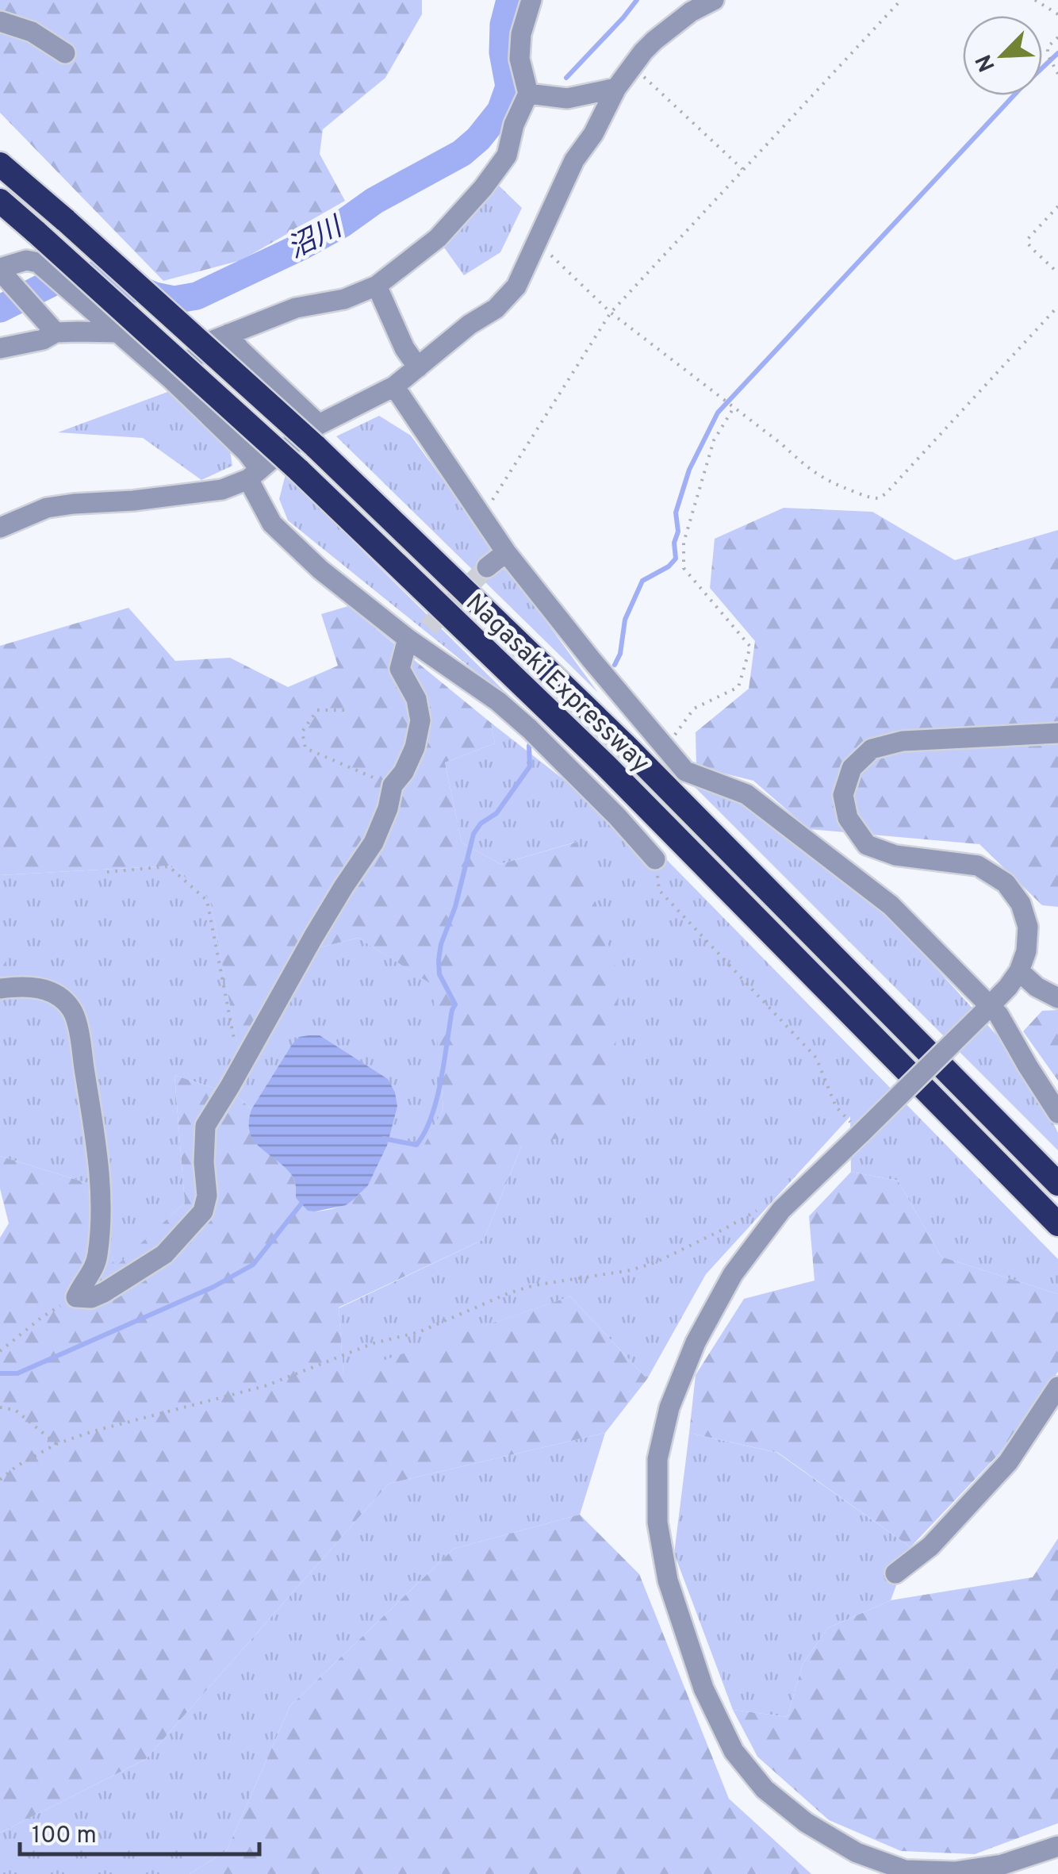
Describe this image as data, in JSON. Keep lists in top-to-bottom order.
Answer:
{
  "streets": {
    "highway": ["Nagasaki Expressway"]
  },
  "water": ["沼川"],
  "scale_bar": "100 m",
  "north": "bottom left"
}
